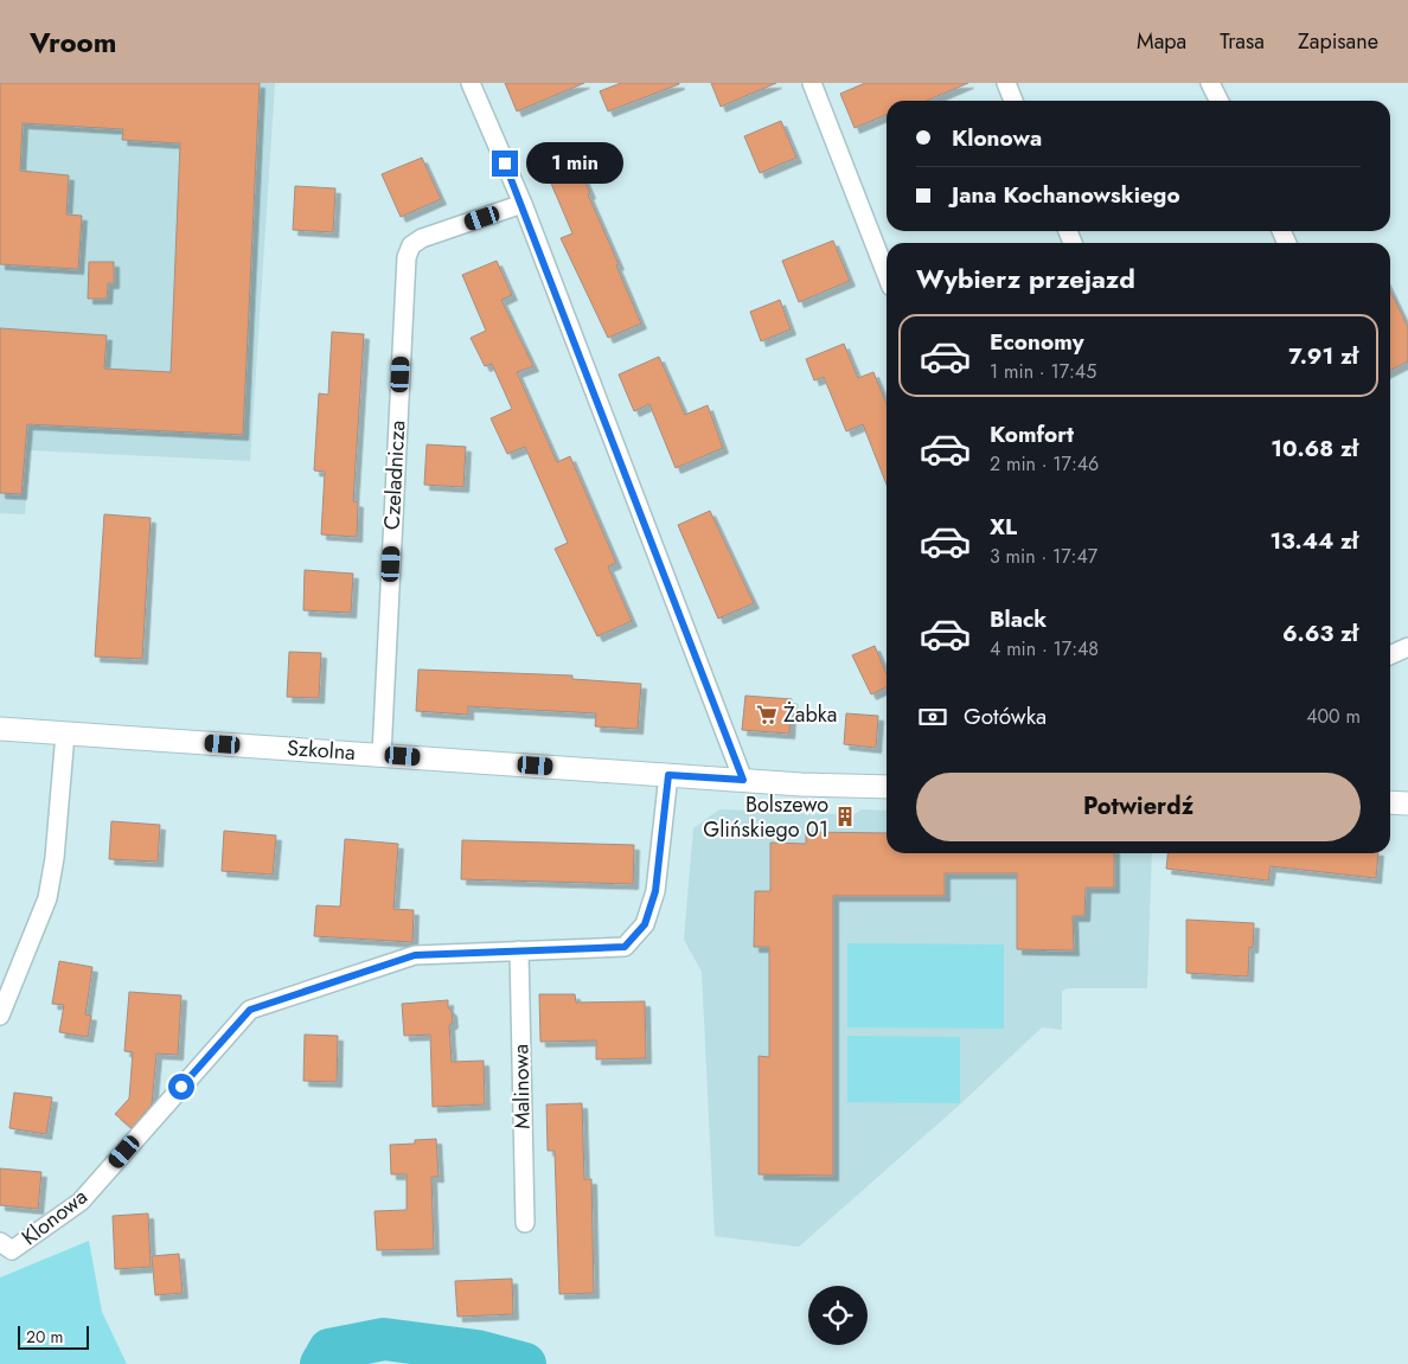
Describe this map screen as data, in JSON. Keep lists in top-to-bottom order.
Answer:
{
  "streets": {
    "street": [
      "Czeladnicza",
      "Szkolna",
      "Malinowa",
      "Klonowa"
    ]
  },
  "crossings": [
    ["Czeladnicza", "Szkolna"],
    ["Szkolna", "Klonowa"],
    ["Malinowa", "Klonowa"]
  ],
  "places": {
    "supermarket": ["Żabka"],
    "building": ["Bolszewo Glińskiego 01"]
  },
  "scale_bar": "20 m",
  "page": {
    "header": "Vroom",
    "nav": ["Mapa", "Trasa", "Zapisane"],
    "banner": ["Klonowa", "Jana Kochanowskiego"],
    "bubble": "1 min",
    "heading": "Wybierz przejazd",
    "list": [
      {
        "name": "Economy",
        "note": "1 min · 17:45",
        "value": "7.91 zł"
      },
      {
        "name": "Komfort",
        "note": "2 min · 17:46",
        "value": "10.68 zł"
      },
      {
        "name": "XL",
        "note": "3 min · 17:47",
        "value": "13.44 zł"
      },
      {
        "name": "Black",
        "note": "4 min · 17:48",
        "value": "6.63 zł"
      }
    ],
    "pay": ["Gotówka", "400 m"],
    "buttons": "Potwierdź",
    "scale": "20 m"
  }
}
